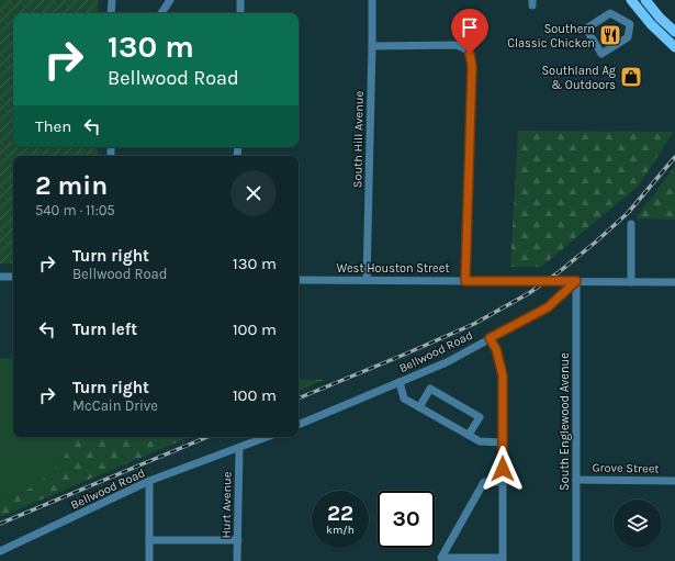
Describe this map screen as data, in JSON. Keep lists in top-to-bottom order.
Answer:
{
  "streets": {
    "street": [
      "South Hill Avenue",
      "West Houston Street",
      "Bellwood Road",
      "South Englewood Avenue",
      "Grove Street",
      "Hurt Avenue"
    ]
  },
  "crossings": [
    ["South Hill Avenue", "West Houston Street"],
    ["West Houston Street", "Bellwood Road"],
    ["West Houston Street", "South Englewood Avenue"],
    ["Bellwood Road", "South Englewood Avenue"],
    ["Bellwood Road", "Hurt Avenue"],
    ["South Englewood Avenue", "Grove Street"]
  ],
  "places": {
    "restaurant": ["Southern Classic Chicken"],
    "shop": ["Southland Ag & Outdoors"]
  },
  "page": {
    "turn": ["130 m", "Bellwood Road"],
    "then": "Then",
    "heading": ["2 min", "540 m · 11:05"],
    "list": [
      {
        "name": "Turn right",
        "note": "Bellwood Road",
        "value": "130 m"
      },
      {
        "name": "Turn left",
        "value": "100 m"
      },
      {
        "name": "Turn right",
        "note": "McCain Drive",
        "value": "100 m"
      }
    ],
    "speed": "22 km/h",
    "limit": "30"
  }
}
